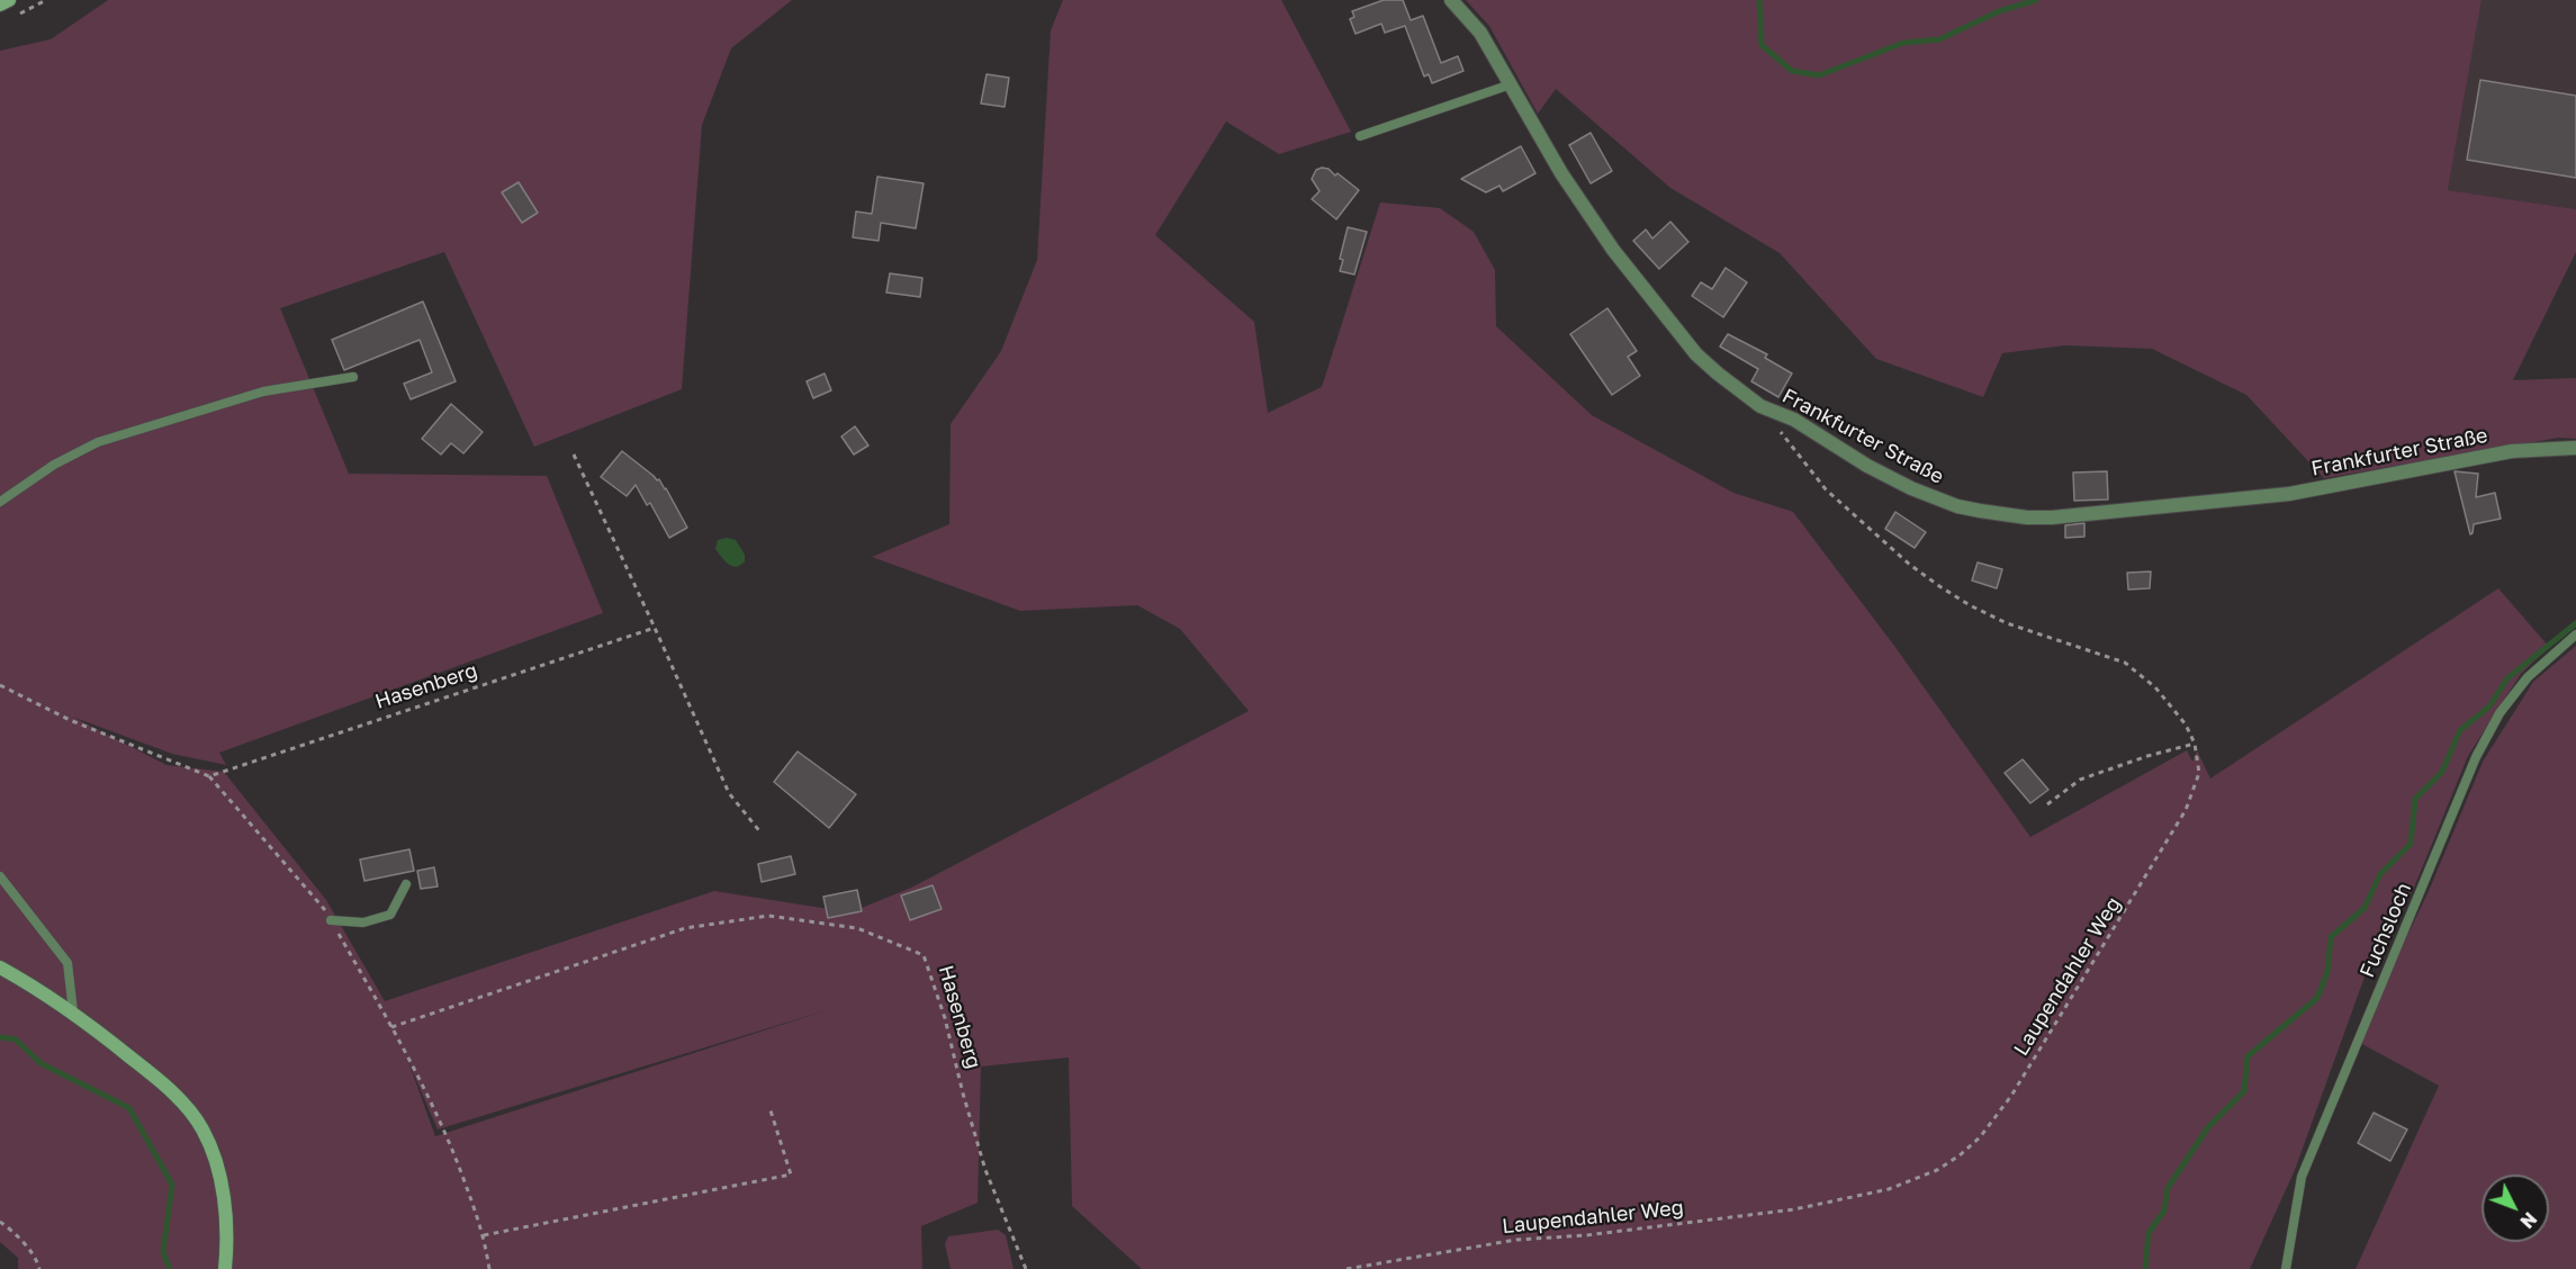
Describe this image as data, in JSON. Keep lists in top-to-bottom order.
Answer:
{
  "streets": {
    "street": ["Frankfurter Straße"],
    "lane": ["Fuchsloch"],
    "path": ["Hasenberg", "Laupendahler Weg"]
  },
  "crossings": [
    ["Frankfurter Straße", "Laupendahler Weg"]
  ],
  "north": "bottom right"
}
